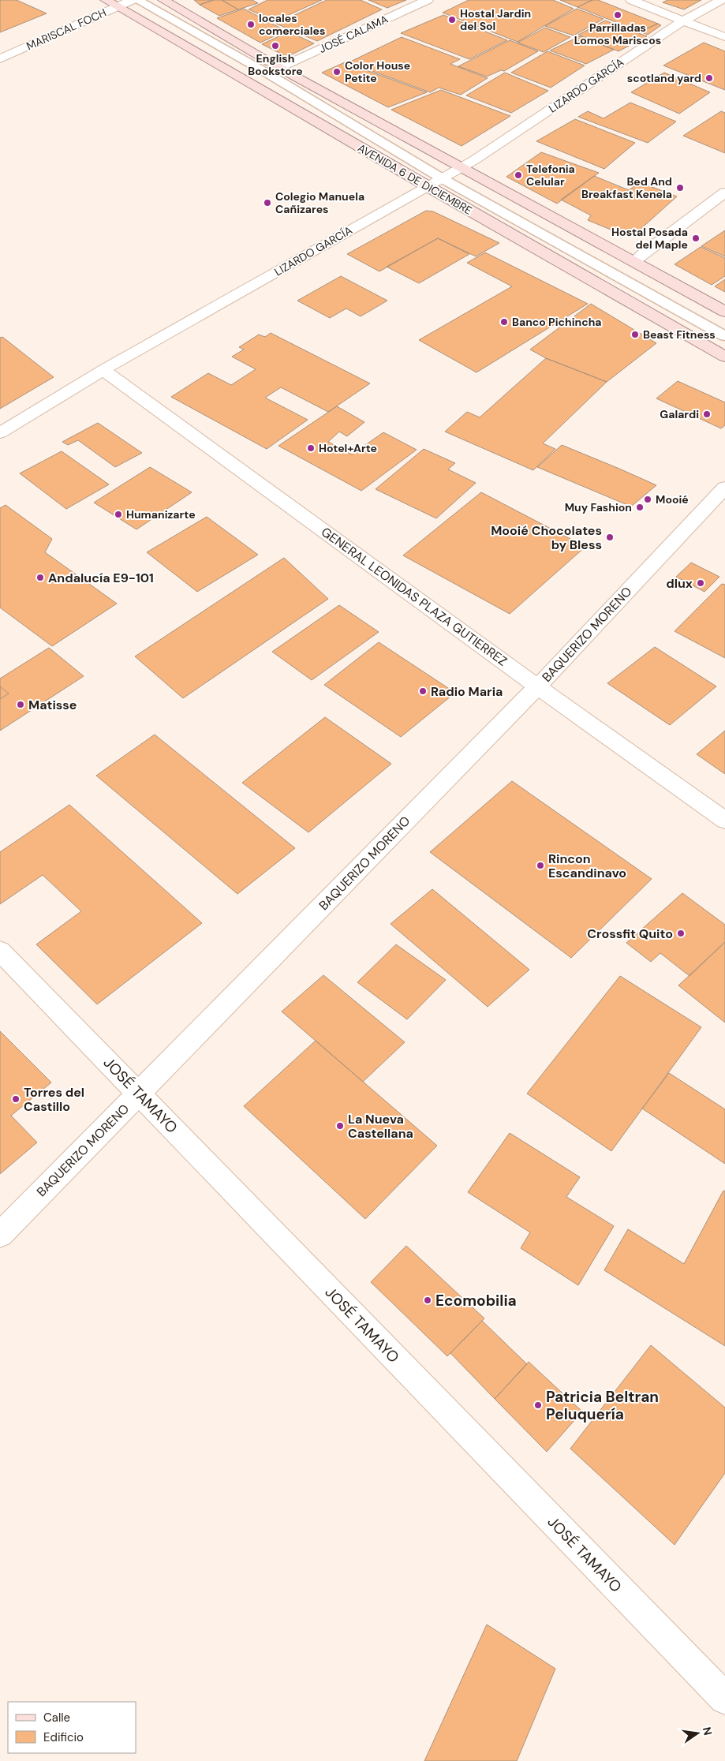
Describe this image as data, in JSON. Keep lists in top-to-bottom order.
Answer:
{
  "streets": {
    "main road": ["AVENIDA 6 DE DICIEMBRE"],
    "street": [
      "MARISCAL FOCH",
      "JOSÉ CALAMA",
      "LIZARDO GARCÍA",
      "GENERAL LEONIDAS PLAZA GUTIERREZ",
      "BAQUERIZO MORENO",
      "JOSÉ TAMAYO"
    ]
  },
  "crossings": [
    ["MARISCAL FOCH", "AVENIDA 6 DE DICIEMBRE"],
    ["LIZARDO GARCÍA", "AVENIDA 6 DE DICIEMBRE"],
    ["LIZARDO GARCÍA", "GENERAL LEONIDAS PLAZA GUTIERREZ"],
    ["GENERAL LEONIDAS PLAZA GUTIERREZ", "BAQUERIZO MORENO"],
    ["BAQUERIZO MORENO", "JOSÉ TAMAYO"]
  ],
  "places": [
    "Parrilladas Lomos Mariscos",
    "Hostal Jardin del Sol",
    "locales comerciales",
    "English Bookstore",
    "Color House Petite",
    "scotland yard",
    "Telefonia Celular",
    "Bed And Breakfast Kenela",
    "Colegio Manuela Cañizares",
    "Hostal Posada del Maple",
    "Banco Pichincha",
    "Beast Fitness",
    "Galardi",
    "Hotel+Arte",
    "Mooié",
    "Muy Fashion",
    "Humanizarte",
    "Mooié Chocolates by Bless",
    "Andalucía E9-101",
    "dlux",
    "Radio Maria",
    "Matisse",
    "Rincon Escandinavo",
    "Crossfit Quito",
    "Torres del Castillo",
    "La Nueva Castellana",
    "Ecomobilia",
    "Patricia Beltran Peluquería"
  ],
  "legend": ["Calle", "Edificio"],
  "north": "right"
}
